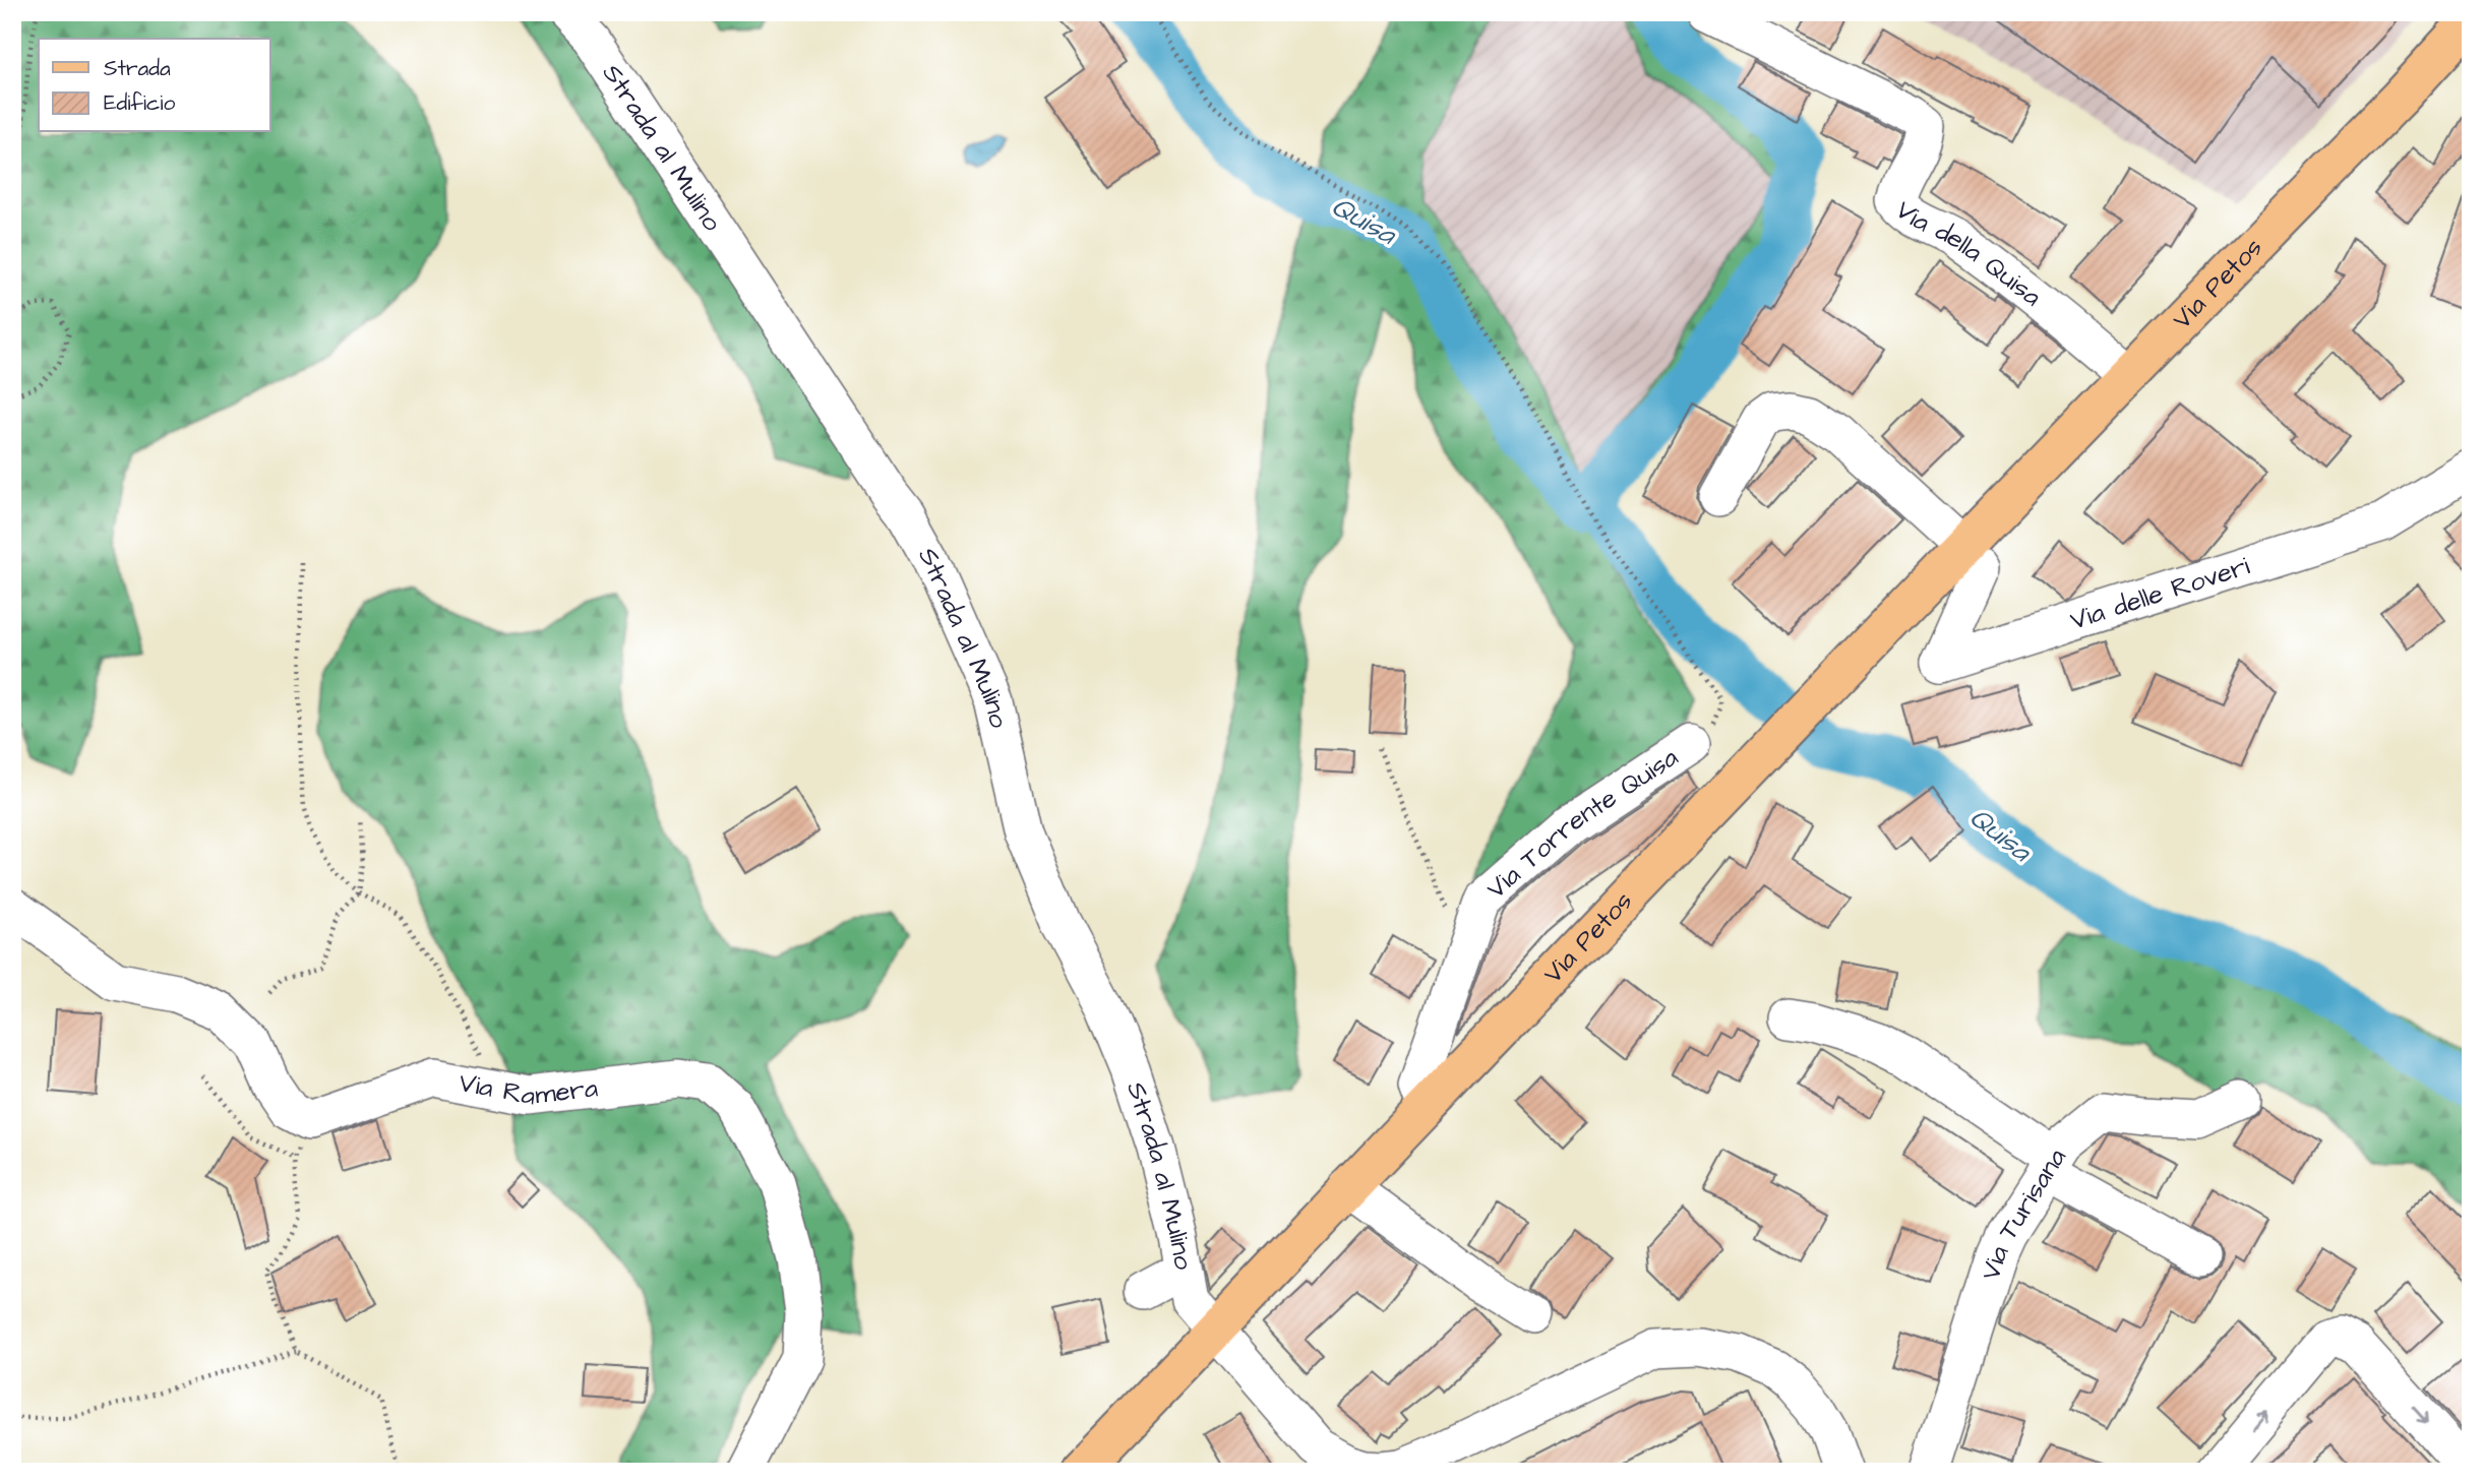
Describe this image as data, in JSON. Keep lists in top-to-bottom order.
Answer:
{
  "streets": {
    "main road": ["Via Petos"],
    "street": [
      "Strada al Mulino",
      "Via della Quisa",
      "Via delle Roveri",
      "Via Torrente Quisa",
      "Via Ramera",
      "Via Turisana"
    ]
  },
  "crossings": [
    ["Strada al Mulino", "Via Petos"],
    ["Via della Quisa", "Via Petos"],
    ["Via Petos", "Via delle Roveri"],
    ["Via Petos", "Via Torrente Quisa"]
  ],
  "water": ["Quisa"],
  "legend": ["Strada", "Edificio"]
}
